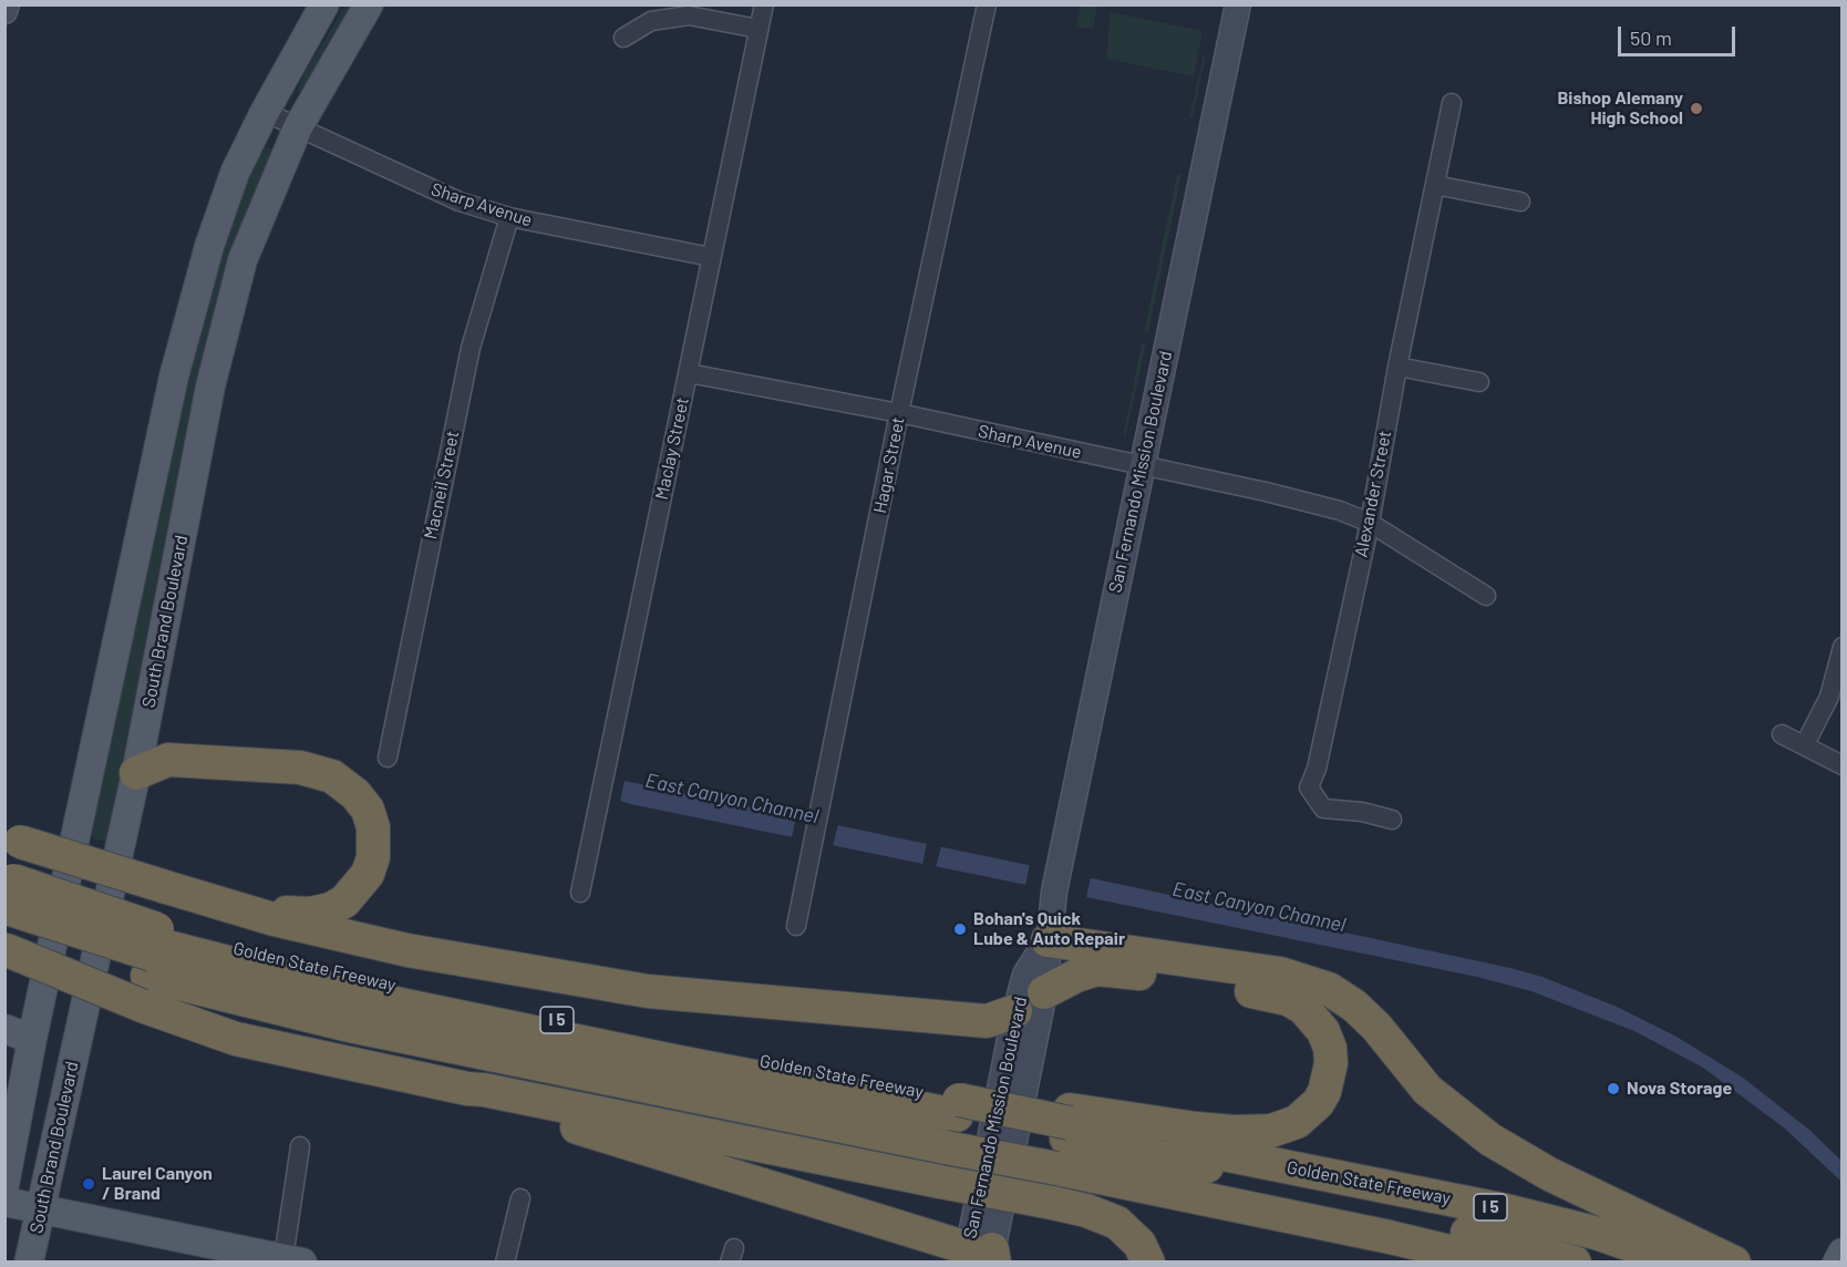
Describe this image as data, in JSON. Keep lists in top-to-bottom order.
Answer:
{
  "streets": {
    "highway": ["Golden State Freeway", "I 5"],
    "main road": ["San Fernando Mission Boulevard", "South Brand Boulevard"],
    "street": [
      "Sharp Avenue",
      "Maclay Street",
      "Hagar Street",
      "Macneil Street",
      "Alexander Street"
    ]
  },
  "crossings": [
    ["Sharp Avenue", "Maclay Street"],
    ["Sharp Avenue", "Hagar Street"],
    ["Sharp Avenue", "San Fernando Mission Boulevard"],
    ["Sharp Avenue", "Macneil Street"],
    ["Sharp Avenue", "Alexander Street"],
    ["Sharp Avenue", "South Brand Boulevard"]
  ],
  "water": ["East Canyon Channel"],
  "places": [
    "Bishop Alemany High School",
    "Bohan's Quick Lube & Auto Repair",
    "Nova Storage",
    "Laurel Canyon / Brand"
  ],
  "scale_bar": "50 m"
}
